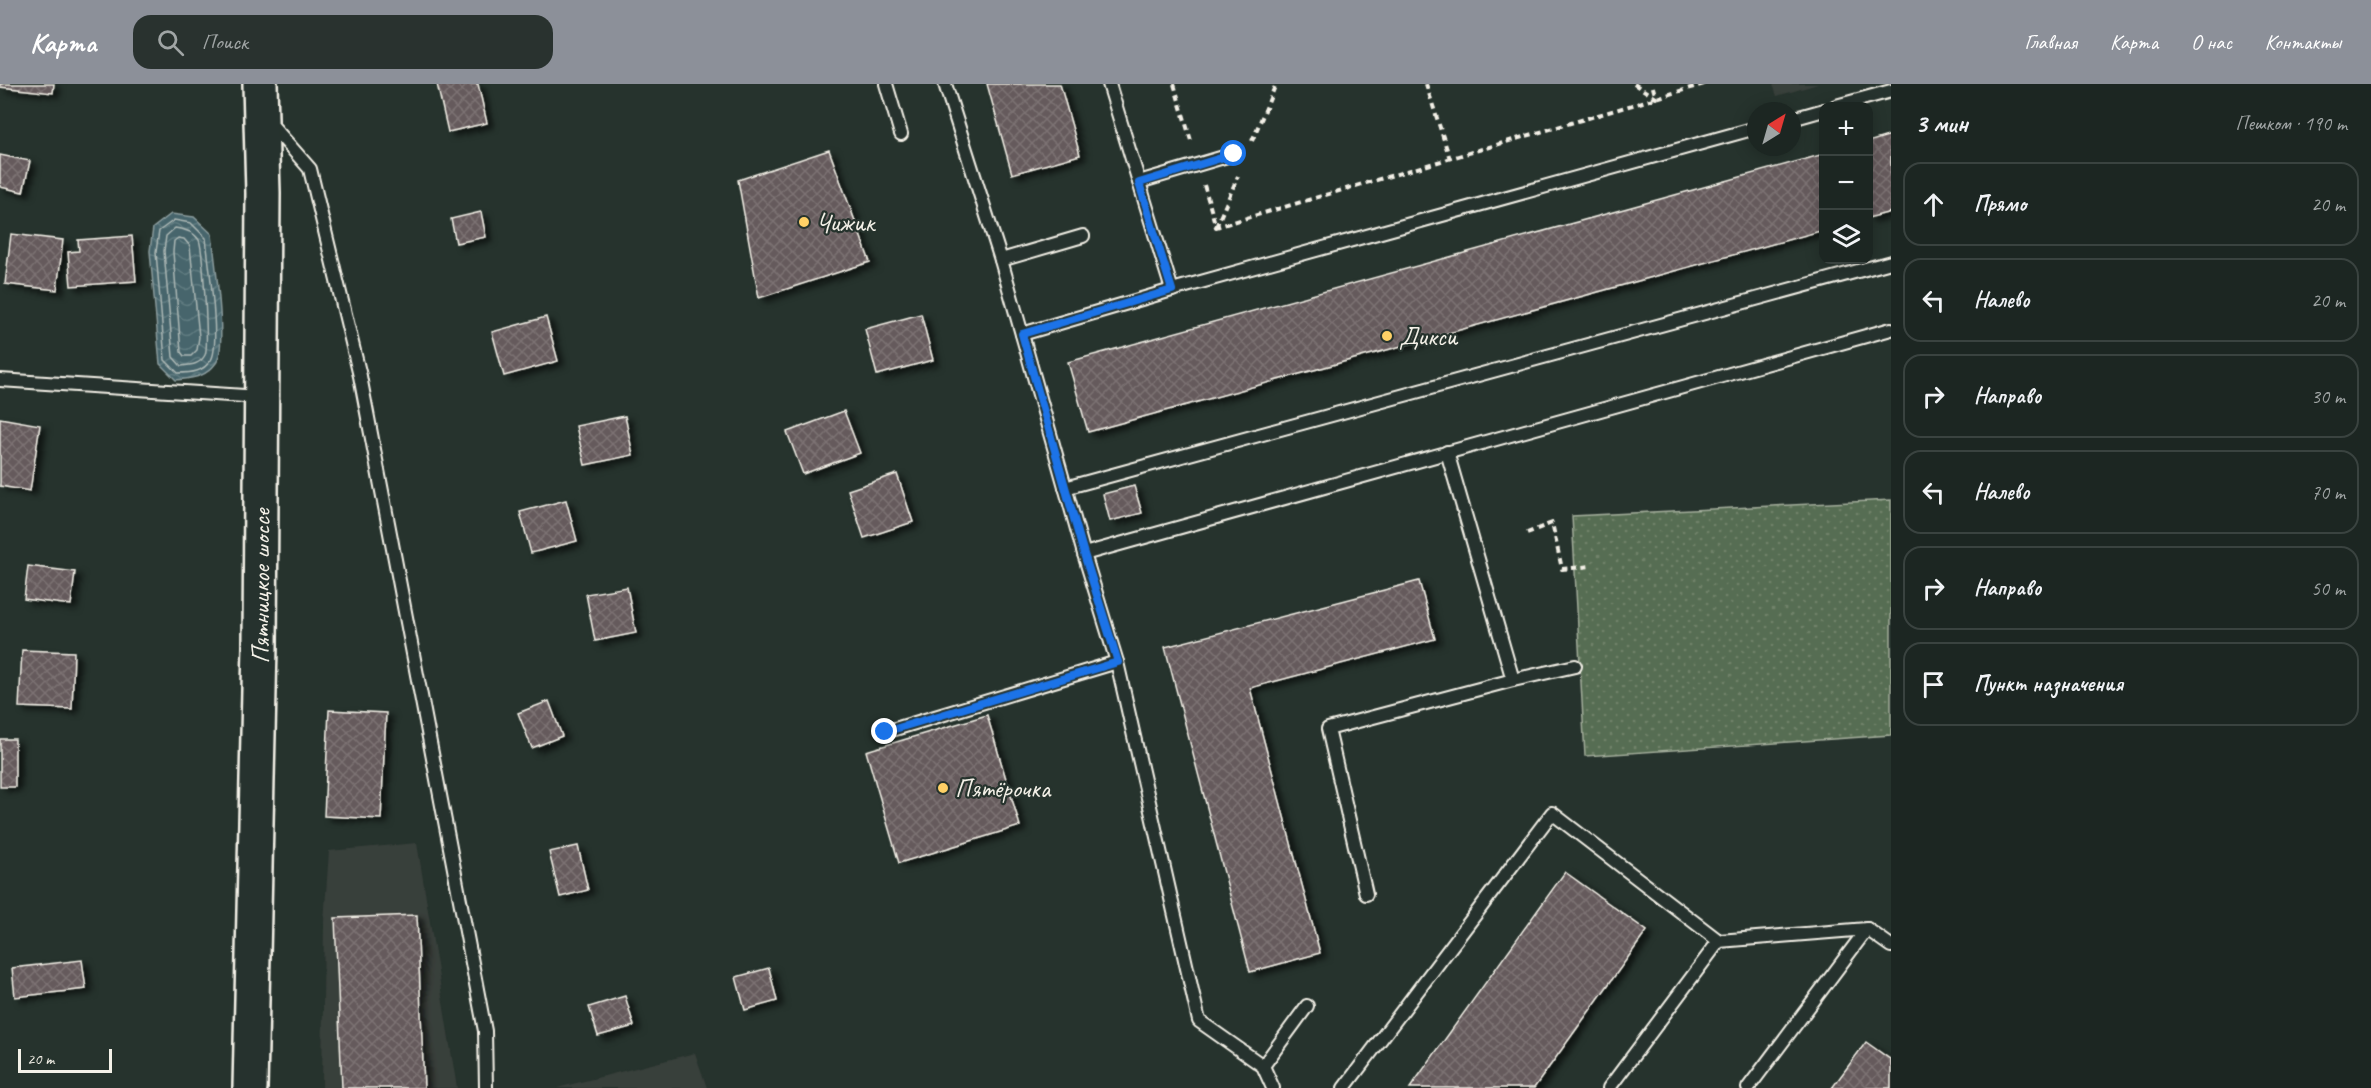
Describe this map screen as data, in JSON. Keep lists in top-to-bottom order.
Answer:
{
  "streets": {
    "main road": ["Пятницкое шоссе"]
  },
  "places": ["Чижик", "Дикси", "Пятёрочка"],
  "scale_bar": "20 m",
  "north": "top right",
  "page": {
    "header": "Карта",
    "search": "Поиск",
    "nav": [
      "Главная",
      "Карта",
      "О нас",
      "Контакты"
    ],
    "heading": ["3 мин", "Пешком · 190 m"],
    "map_buttons": ["+", "−"],
    "list": [
      ["Прямо", "20 m"],
      ["Налево", "20 m"],
      ["Направо", "30 m"],
      ["Налево", "70 m"],
      ["Направо", "50 m"],
      "Пункт назначения"
    ],
    "scale": "20 m"
  }
}
